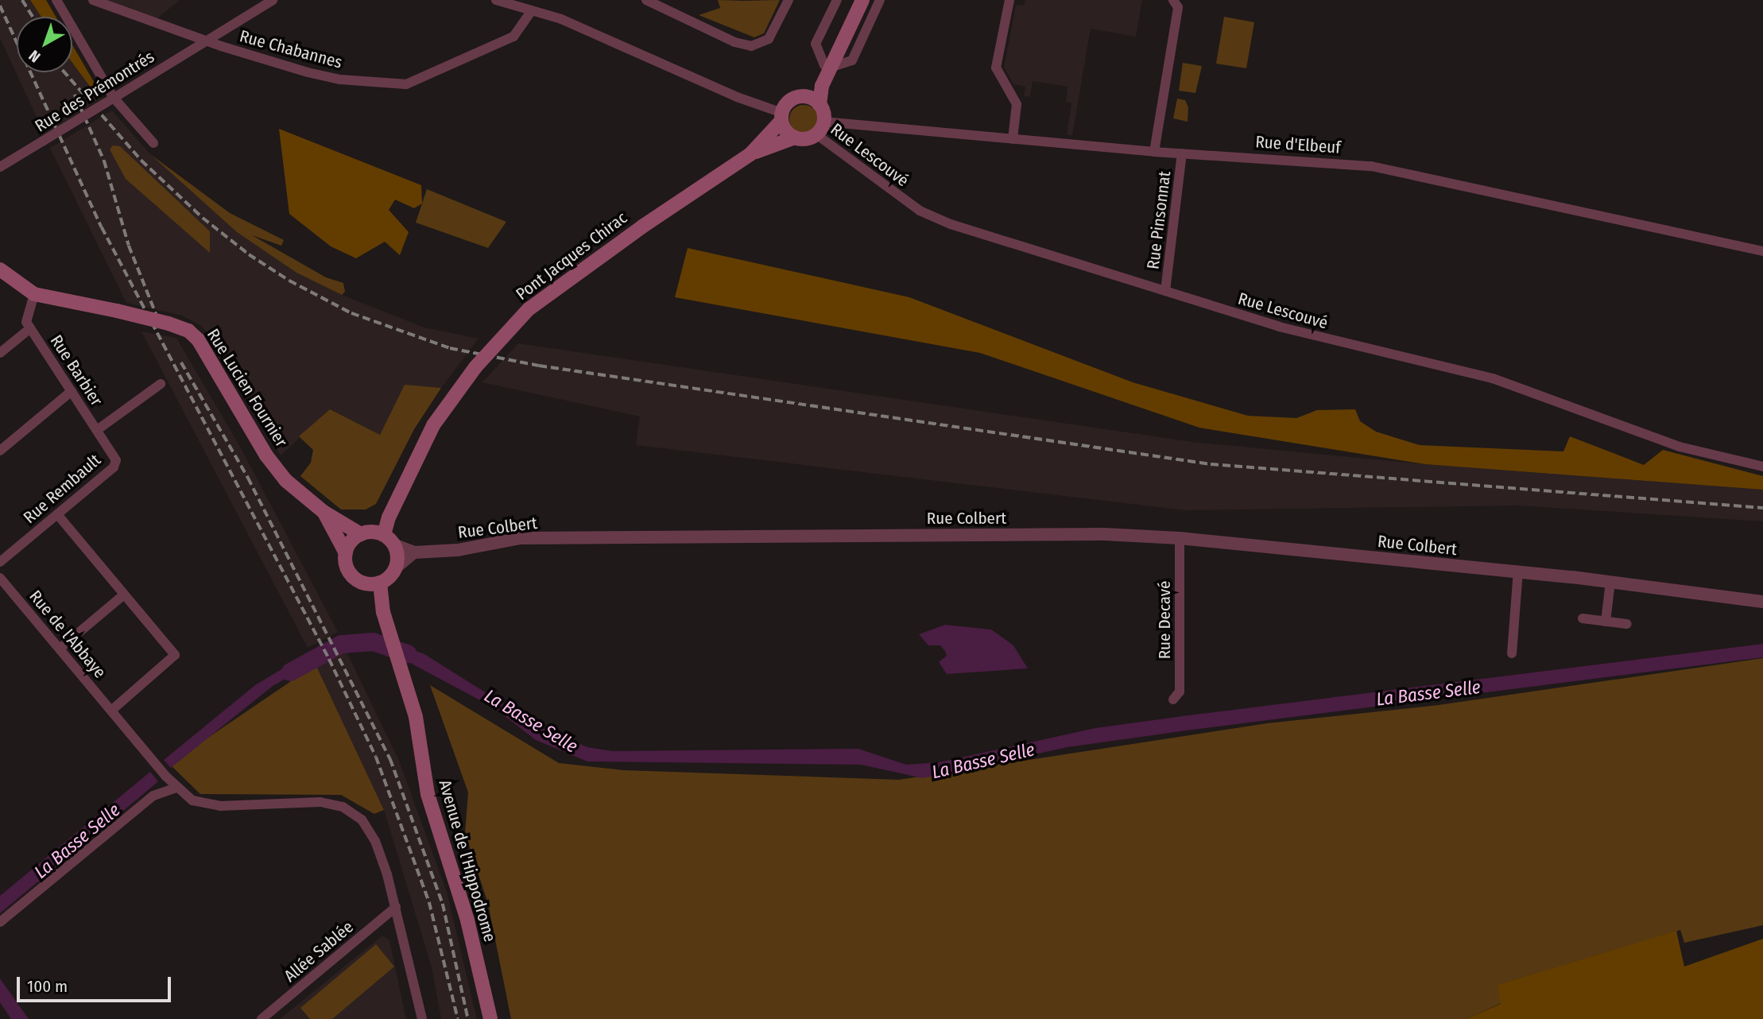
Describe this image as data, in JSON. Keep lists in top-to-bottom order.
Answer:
{
  "streets": {
    "main road": ["Pont Jacques Chirac", "Rue Lucien Fournier", "Avenue de l'Hippodrome"],
    "street": [
      "Rue Chabannes",
      "Rue des Prémontrés",
      "Rue d'Elbeuf",
      "Rue Lescouvé",
      "Rue Pinsonnat",
      "Rue Barbier",
      "Rue Rembault",
      "Rue Colbert",
      "Rue Decavé",
      "Rue de l'Abbaye",
      "Allée Sablée"
    ]
  },
  "crossings": [
    ["Rue Chabannes", "Rue des Prémontrés"],
    ["Rue d'Elbeuf", "Rue Lescouvé"],
    ["Rue d'Elbeuf", "Rue Pinsonnat"],
    ["Rue d'Elbeuf", "Pont Jacques Chirac"],
    ["Rue Lescouvé", "Rue Pinsonnat"],
    ["Rue Lescouvé", "Pont Jacques Chirac"],
    ["Pont Jacques Chirac", "Rue Lucien Fournier"],
    ["Pont Jacques Chirac", "Rue Colbert"],
    ["Pont Jacques Chirac", "Avenue de l'Hippodrome"],
    ["Rue Barbier", "Rue Lucien Fournier"],
    ["Rue Barbier", "Rue Rembault"],
    ["Rue Lucien Fournier", "Rue Colbert"],
    ["Rue Lucien Fournier", "Avenue de l'Hippodrome"],
    ["Rue Colbert", "Rue Decavé"],
    ["Rue Colbert", "Avenue de l'Hippodrome"],
    ["Rue de l'Abbaye", "Allée Sablée"]
  ],
  "water": ["La Basse Selle"],
  "scale_bar": "100 m",
  "north": "bottom left"
}
